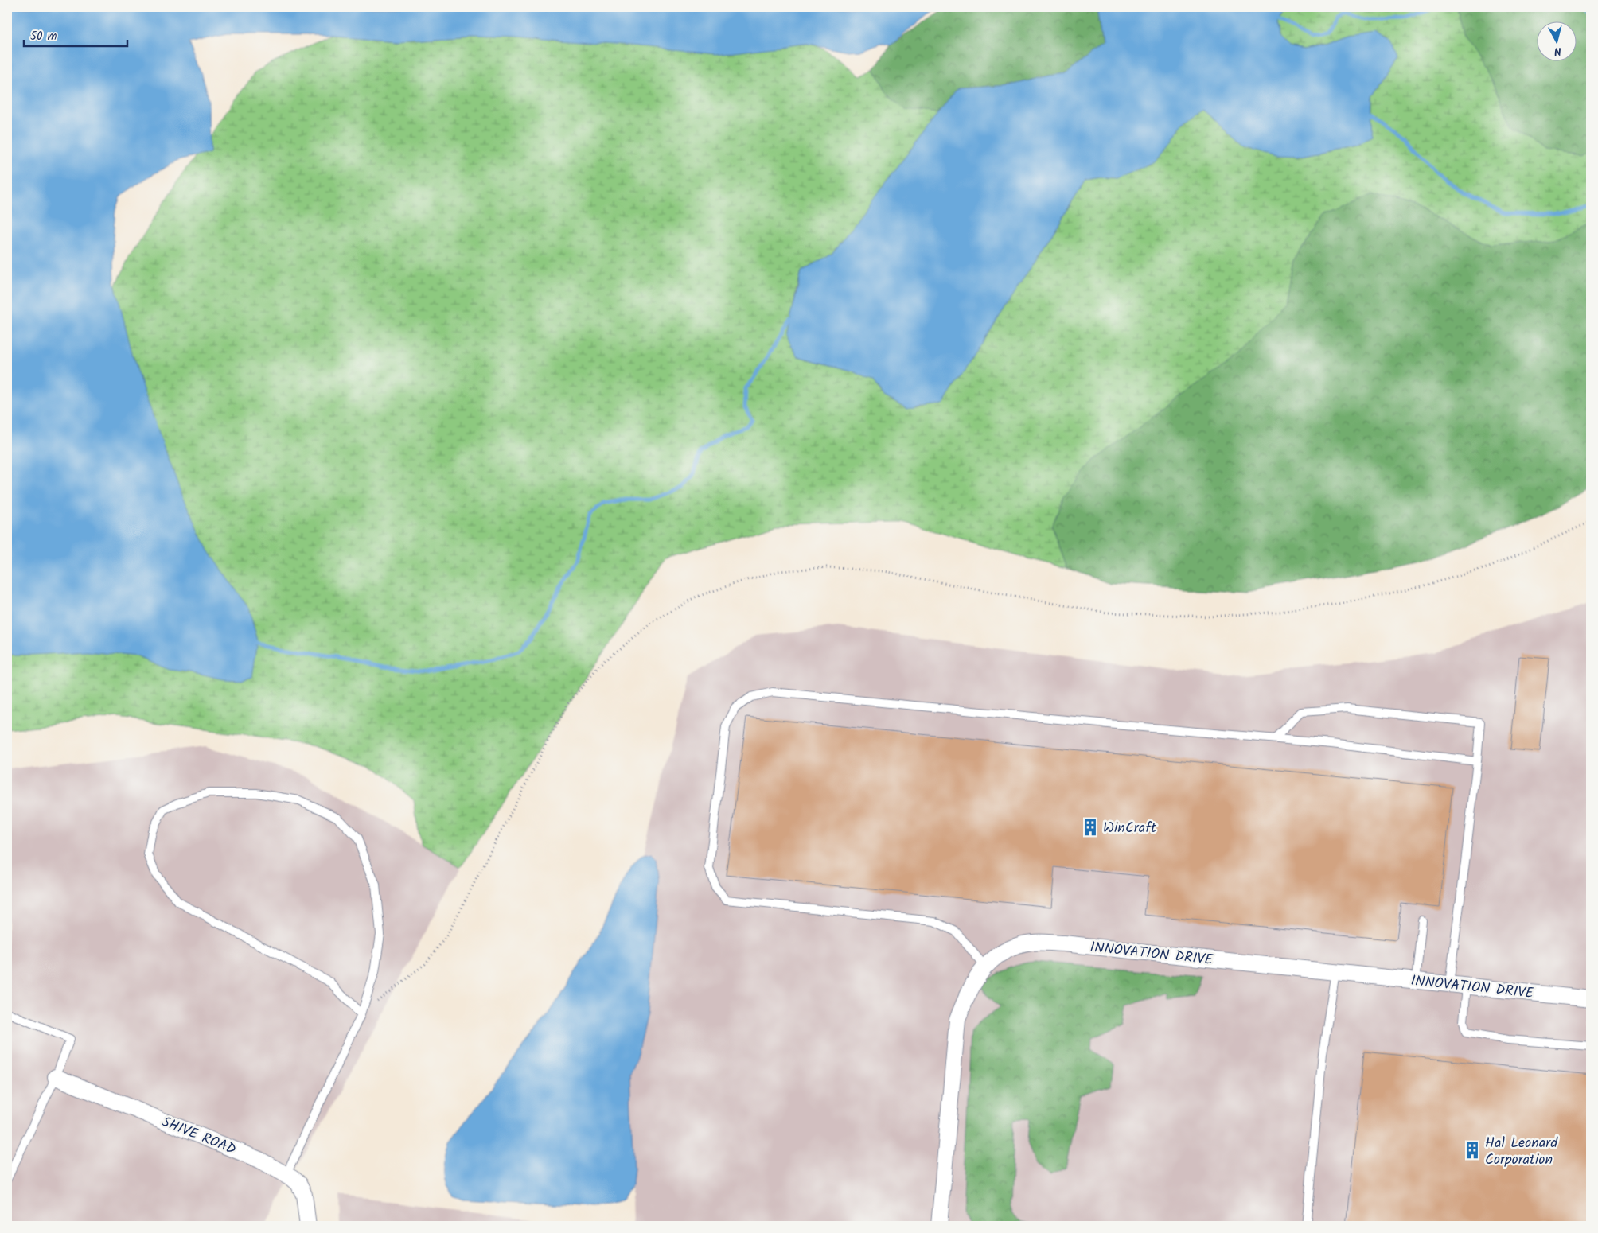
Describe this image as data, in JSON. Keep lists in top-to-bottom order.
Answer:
{
  "streets": {
    "street": ["INNOVATION DRIVE", "SHIVE ROAD"]
  },
  "places": {
    "building": ["WinCraft", "Hal Leonard Corporation"]
  },
  "scale_bar": "50 m",
  "north": "bottom"
}
